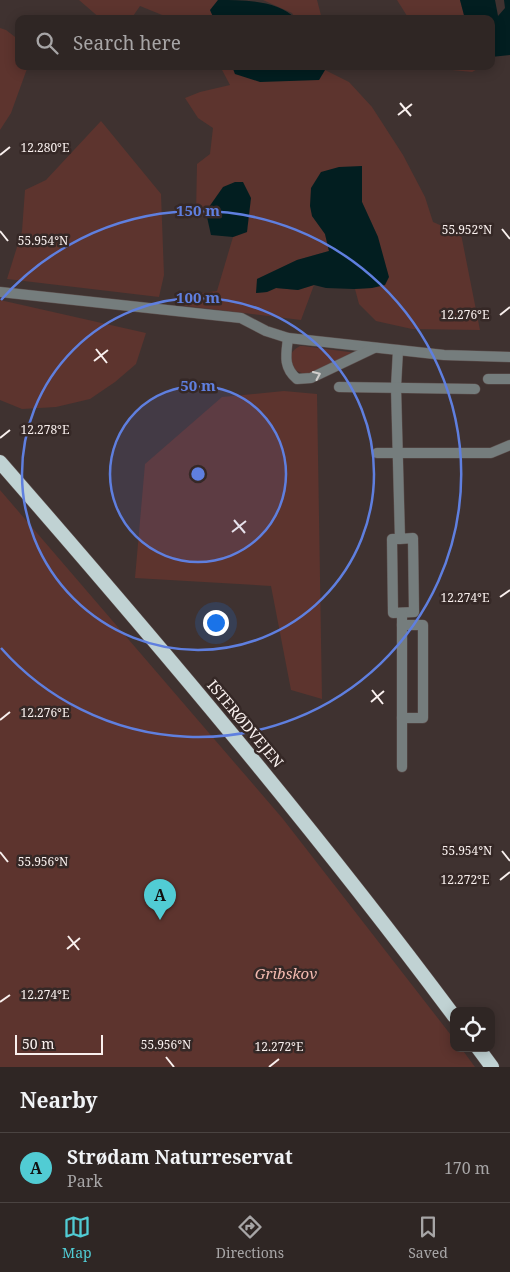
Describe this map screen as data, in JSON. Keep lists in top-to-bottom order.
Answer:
{
  "streets": {
    "highway": ["ISTERØDVEJEN"]
  },
  "parks": ["Gribskov"],
  "scale_bar": "50 m",
  "page": {
    "search": "Search here",
    "pins": "A",
    "scale": "50 m",
    "heading": "Nearby",
    "list": [
      {
        "mark": "A",
        "name": "Strødam Naturreservat",
        "note": "Park",
        "value": "170 m"
      }
    ],
    "nav": ["Map", "Directions", "Saved"]
  },
  "coordinates": [
    "12.280°E",
    "55.952°N",
    "55.954°N",
    "12.276°E",
    "12.278°E",
    "12.274°E",
    "55.956°N",
    "12.272°E"
  ],
  "rings": ["150 m", "100 m", "50 m"]
}
